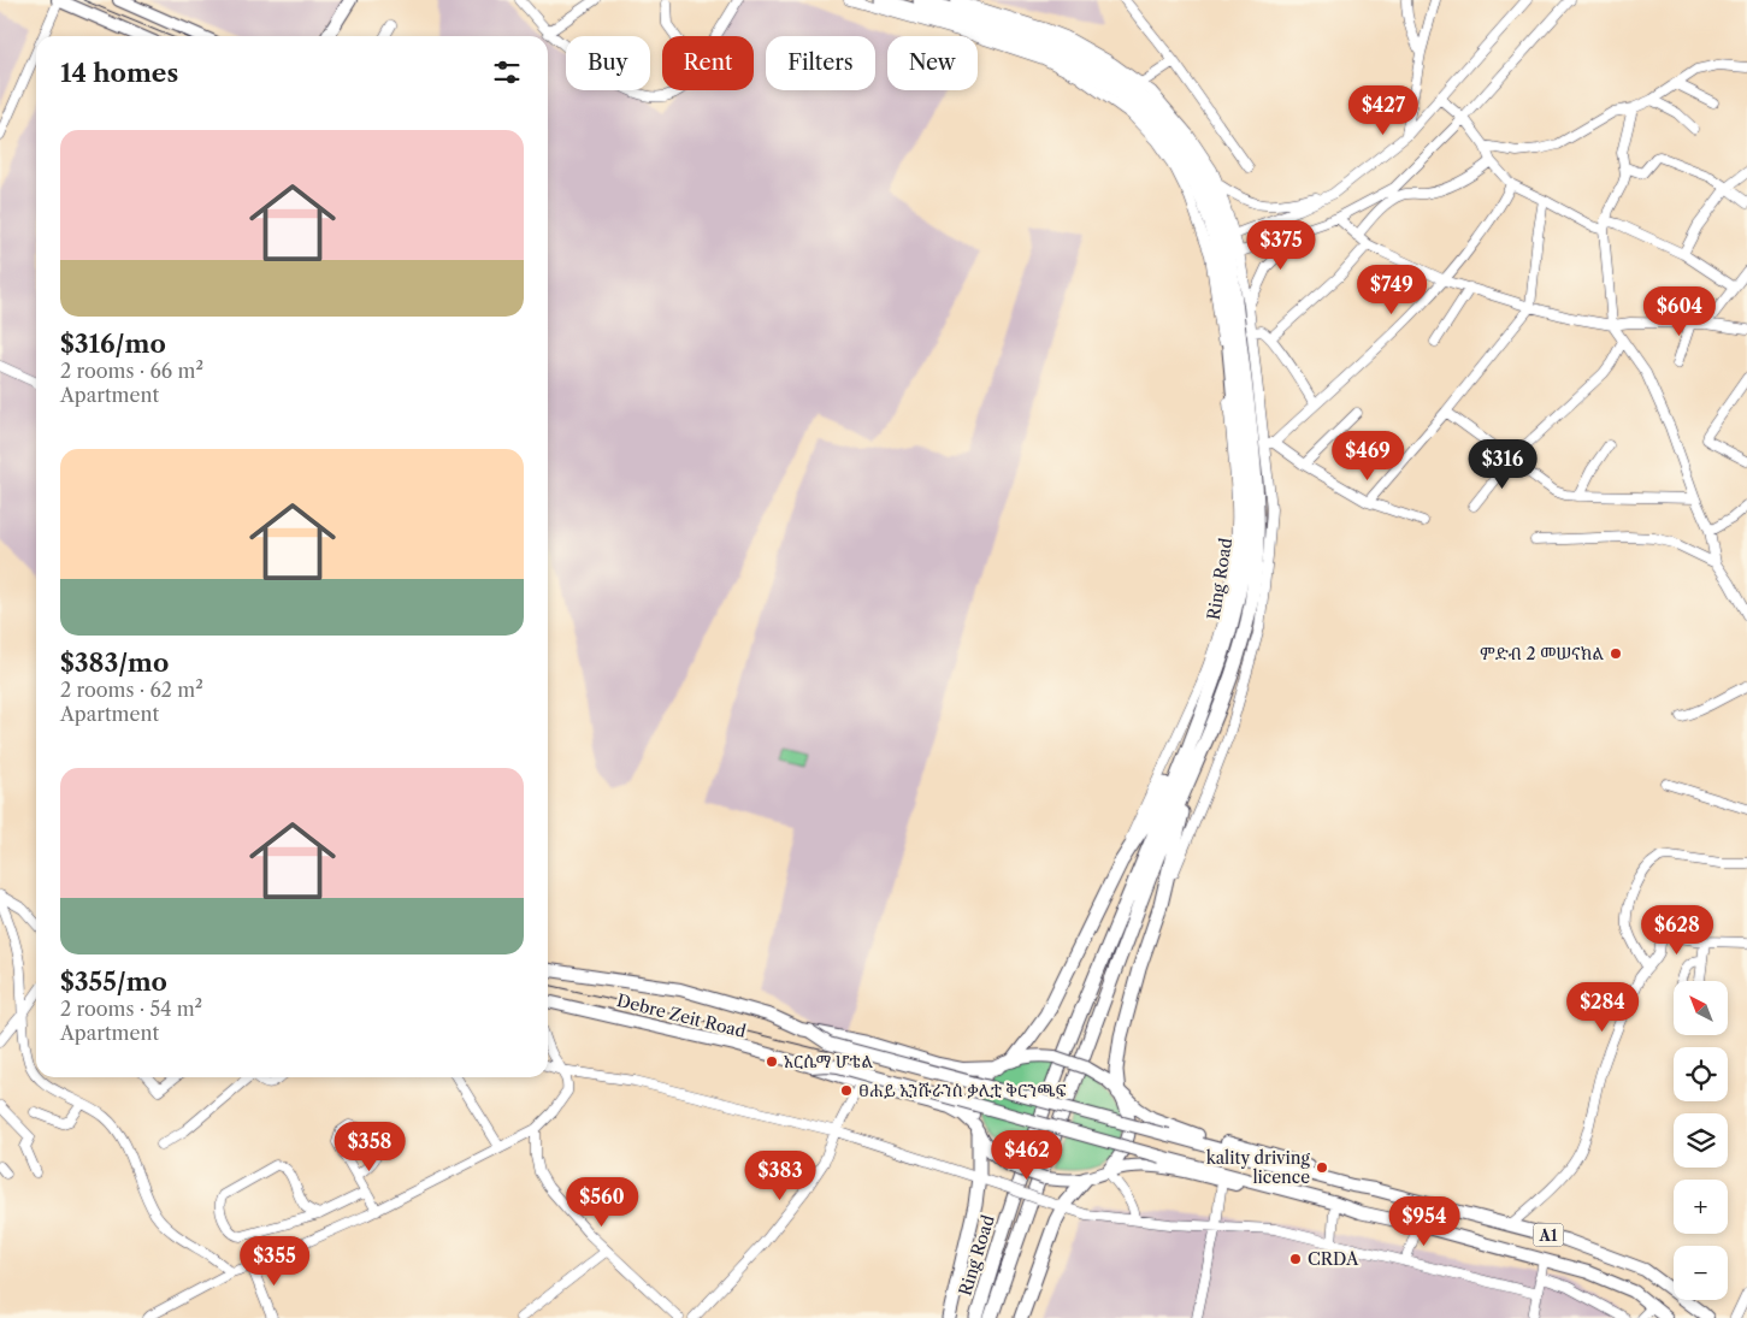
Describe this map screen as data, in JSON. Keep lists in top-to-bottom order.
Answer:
{
  "streets": {
    "highway": ["Ring Road"],
    "main road": ["Debre Zeit Road", "A1"]
  },
  "places": [
    "ምድብ 2 መሠናክል",
    "አርሴማ ሆቴል",
    "ፀሐይ ኢንሹራንስ ቃሊቲ ቅርንጫፍ",
    "kality driving licence",
    "CRDA"
  ],
  "north": "top left",
  "page": {
    "chip": [
      "Buy",
      "Rent",
      "Filters",
      "New"
    ],
    "heading": "14 homes",
    "price": [
      "$427",
      "$375",
      "$749",
      "$604",
      "$469",
      "$316",
      "$628",
      "$284",
      "$358",
      "$462",
      "$383",
      "$560",
      "$954",
      "$355"
    ],
    "list": [
      {
        "name": "$316/mo",
        "note": "2 rooms · 66 m² · Apartment"
      },
      {
        "name": "$383/mo",
        "note": "2 rooms · 62 m² · Apartment"
      },
      {
        "name": "$355/mo",
        "note": "2 rooms · 54 m² · Apartment"
      }
    ],
    "map_buttons": ["+", "−"]
  }
}
